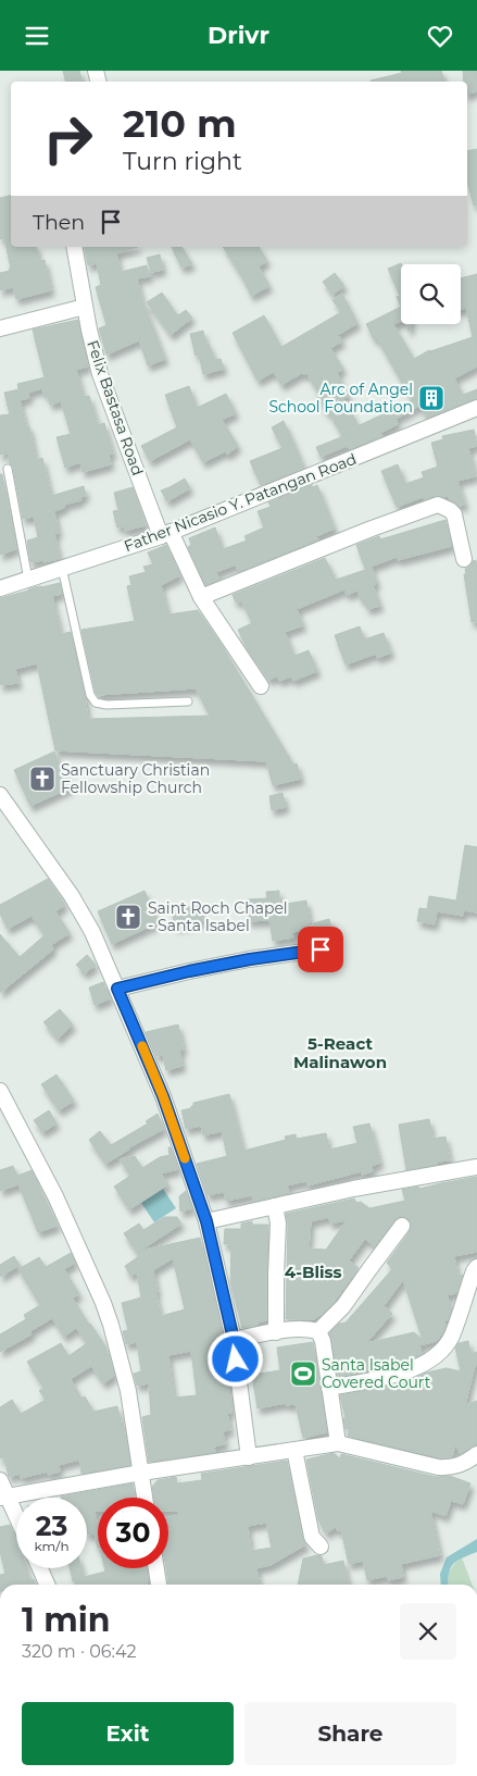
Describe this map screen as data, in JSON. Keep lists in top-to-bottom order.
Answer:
{
  "streets": {
    "street": ["Felix Bastasa Road", "Father Nicasio Y. Patangan Road"]
  },
  "crossings": [
    ["Felix Bastasa Road", "Father Nicasio Y. Patangan Road"]
  ],
  "districts": ["5-React Malinawon", "4-Bliss"],
  "places": {
    "building": ["Arc of Angel School Foundation"],
    "church": ["Sanctuary Christian Fellowship Church", "Saint Roch Chapel - Santa Isabel"],
    "sports": ["Santa Isabel Covered Court"]
  },
  "page": {
    "header": "Drivr",
    "turn": ["210 m", "Turn right"],
    "then": "Then",
    "speed": "23 km/h",
    "limit": "30",
    "heading": ["1 min", "320 m · 06:42"],
    "buttons": ["Exit", "Share"]
  }
}
